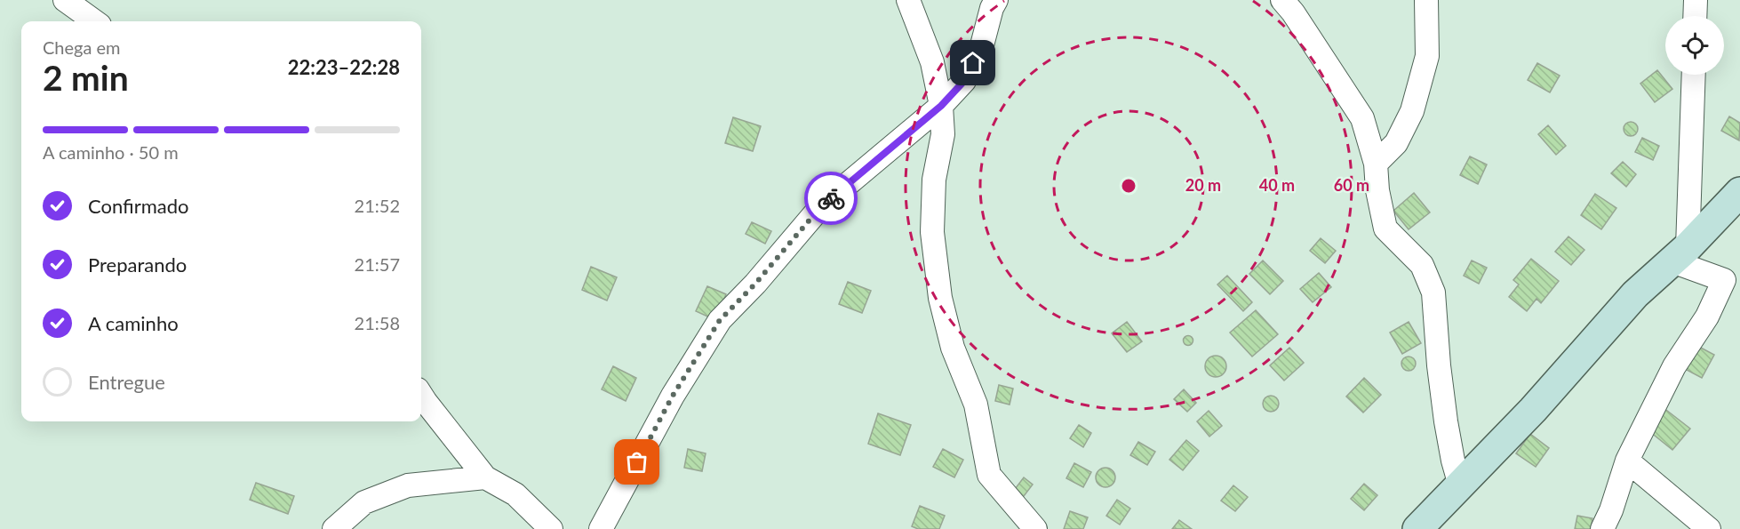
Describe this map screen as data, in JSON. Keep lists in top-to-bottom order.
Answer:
{
  "page": {
    "heading": ["2 min", "Chega em", "22:23–22:28"],
    "bar": "A caminho · 50 m",
    "list": [
      ["Confirmado", "21:52"],
      ["Preparando", "21:57"],
      ["A caminho", "21:58"],
      "Entregue"
    ]
  },
  "rings": ["20 m", "40 m", "60 m"]
}
